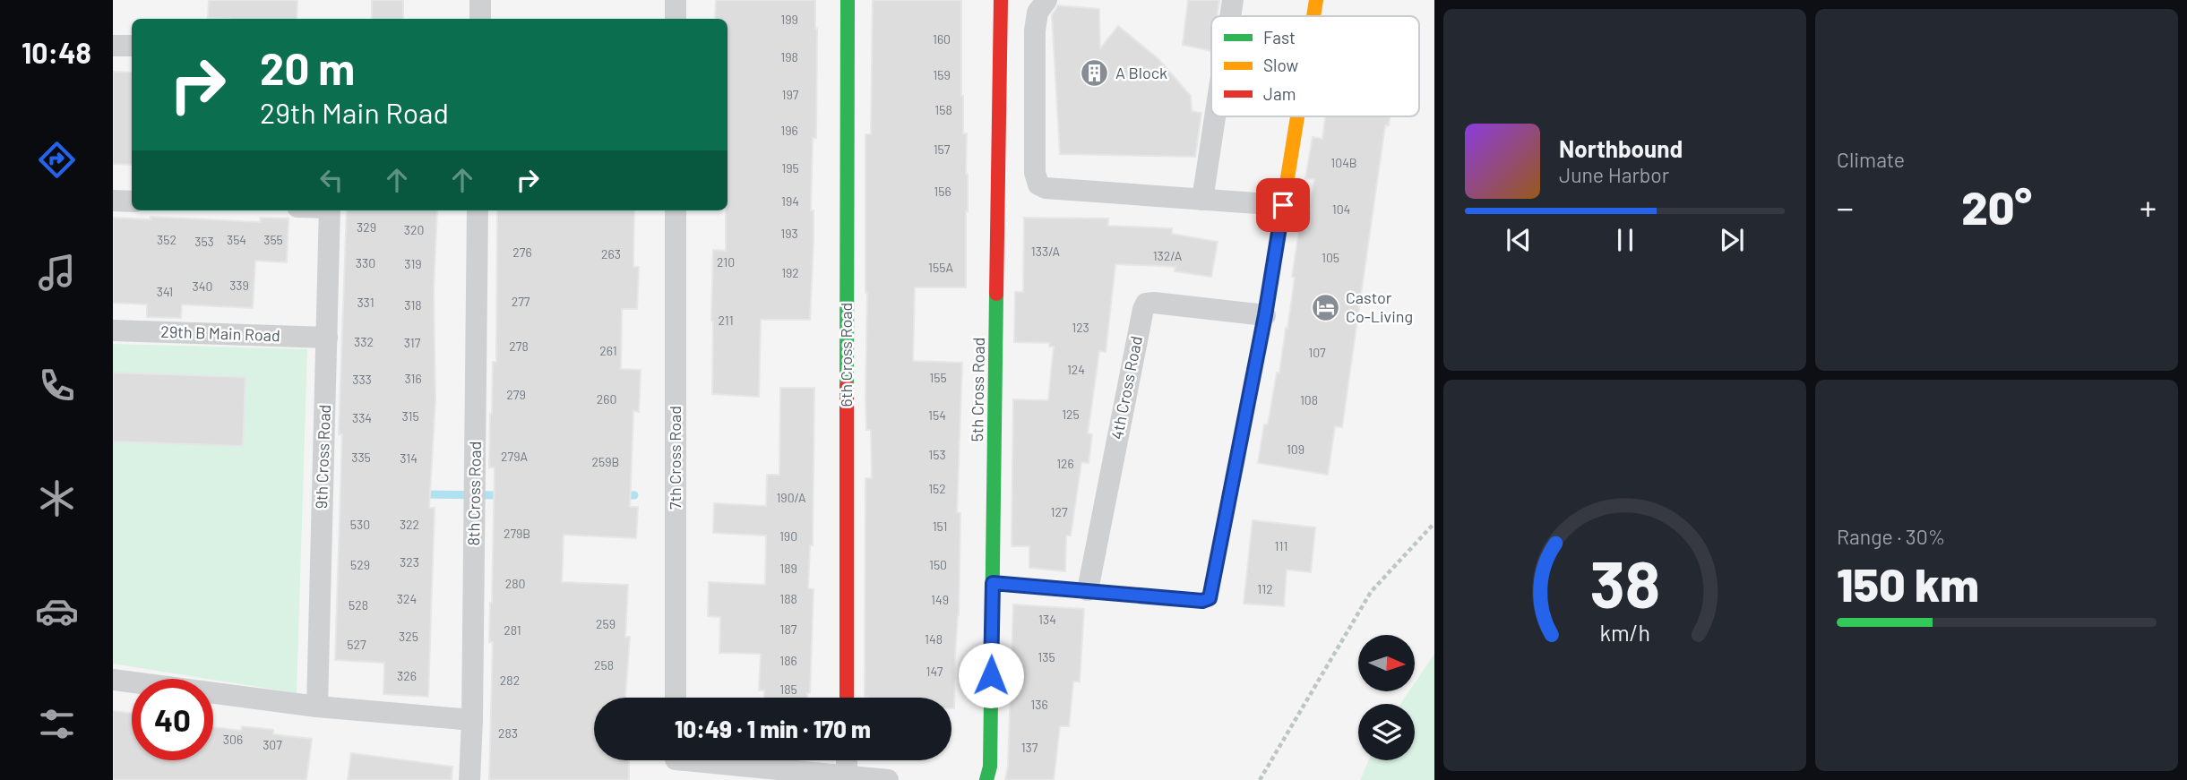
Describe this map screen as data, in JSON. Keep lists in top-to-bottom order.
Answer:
{
  "streets": {
    "street": [
      "29th B Main Road",
      "6th Cross Road",
      "4th Cross Road",
      "5th Cross Road",
      "9th Cross Road",
      "7th Cross Road",
      "8th Cross Road"
    ]
  },
  "crossings": [
    ["29th B Main Road", "9th Cross Road"]
  ],
  "places": {
    "building": ["A Block"],
    "hotel": ["Castor Co-Living"]
  },
  "house_numbers": [
    "199",
    "160",
    "198",
    "159",
    "197",
    "158",
    "196",
    "157",
    "104B",
    "195",
    "156",
    "194",
    "104",
    "329",
    "320",
    "193",
    "352",
    "354",
    "355",
    "353",
    "133/A",
    "276",
    "263",
    "132/A",
    "105",
    "210",
    "330",
    "319",
    "155A",
    "192",
    "339",
    "340",
    "341",
    "277",
    "331",
    "318",
    "211",
    "123",
    "332",
    "317",
    "278",
    "261",
    "107",
    "124",
    "155",
    "316",
    "333",
    "279",
    "260",
    "108",
    "125",
    "154",
    "315",
    "334",
    "109",
    "153",
    "279A",
    "335",
    "314",
    "259B",
    "126",
    "152",
    "190/A",
    "127",
    "530",
    "322",
    "151",
    "279B",
    "190",
    "111",
    "323",
    "529",
    "150",
    "189",
    "280",
    "112",
    "324",
    "188",
    "149",
    "528",
    "134",
    "259",
    "187",
    "281",
    "325",
    "148",
    "527",
    "135",
    "186",
    "258",
    "147",
    "326",
    "282",
    "185",
    "136",
    "283",
    "306",
    "307",
    "137"
  ],
  "legend": ["Fast", "Slow", "Jam"],
  "north": "right",
  "page": {
    "tabs": "10:48",
    "tile": [
      "Climate",
      ["Range · 30%", "150 km"]
    ],
    "turn": ["20 m", "29th Main Road"],
    "song": ["Northbound", "June Harbor"],
    "heat": ["−", "20°", "+"],
    "limit": "40",
    "trip": "10:49 · 1 min · 170 m",
    "gauge": ["38", "km/h"]
  }
}
